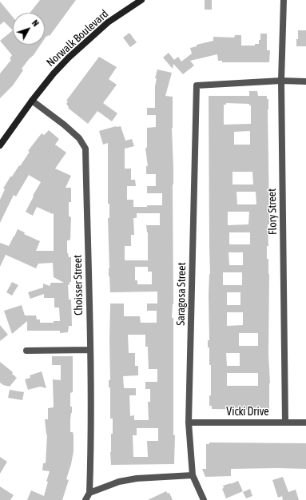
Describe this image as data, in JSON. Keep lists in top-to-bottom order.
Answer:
{
  "streets": {
    "main road": ["Norwalk Boulevard"],
    "street": [
      "Flory Street",
      "Choisser Street",
      "Saragosa Street",
      "Vicki Drive"
    ]
  },
  "crossings": [
    ["Norwalk Boulevard", "Choisser Street"],
    ["Flory Street", "Saragosa Street"],
    ["Flory Street", "Vicki Drive"],
    ["Saragosa Street", "Vicki Drive"]
  ],
  "north": "top right"
}
